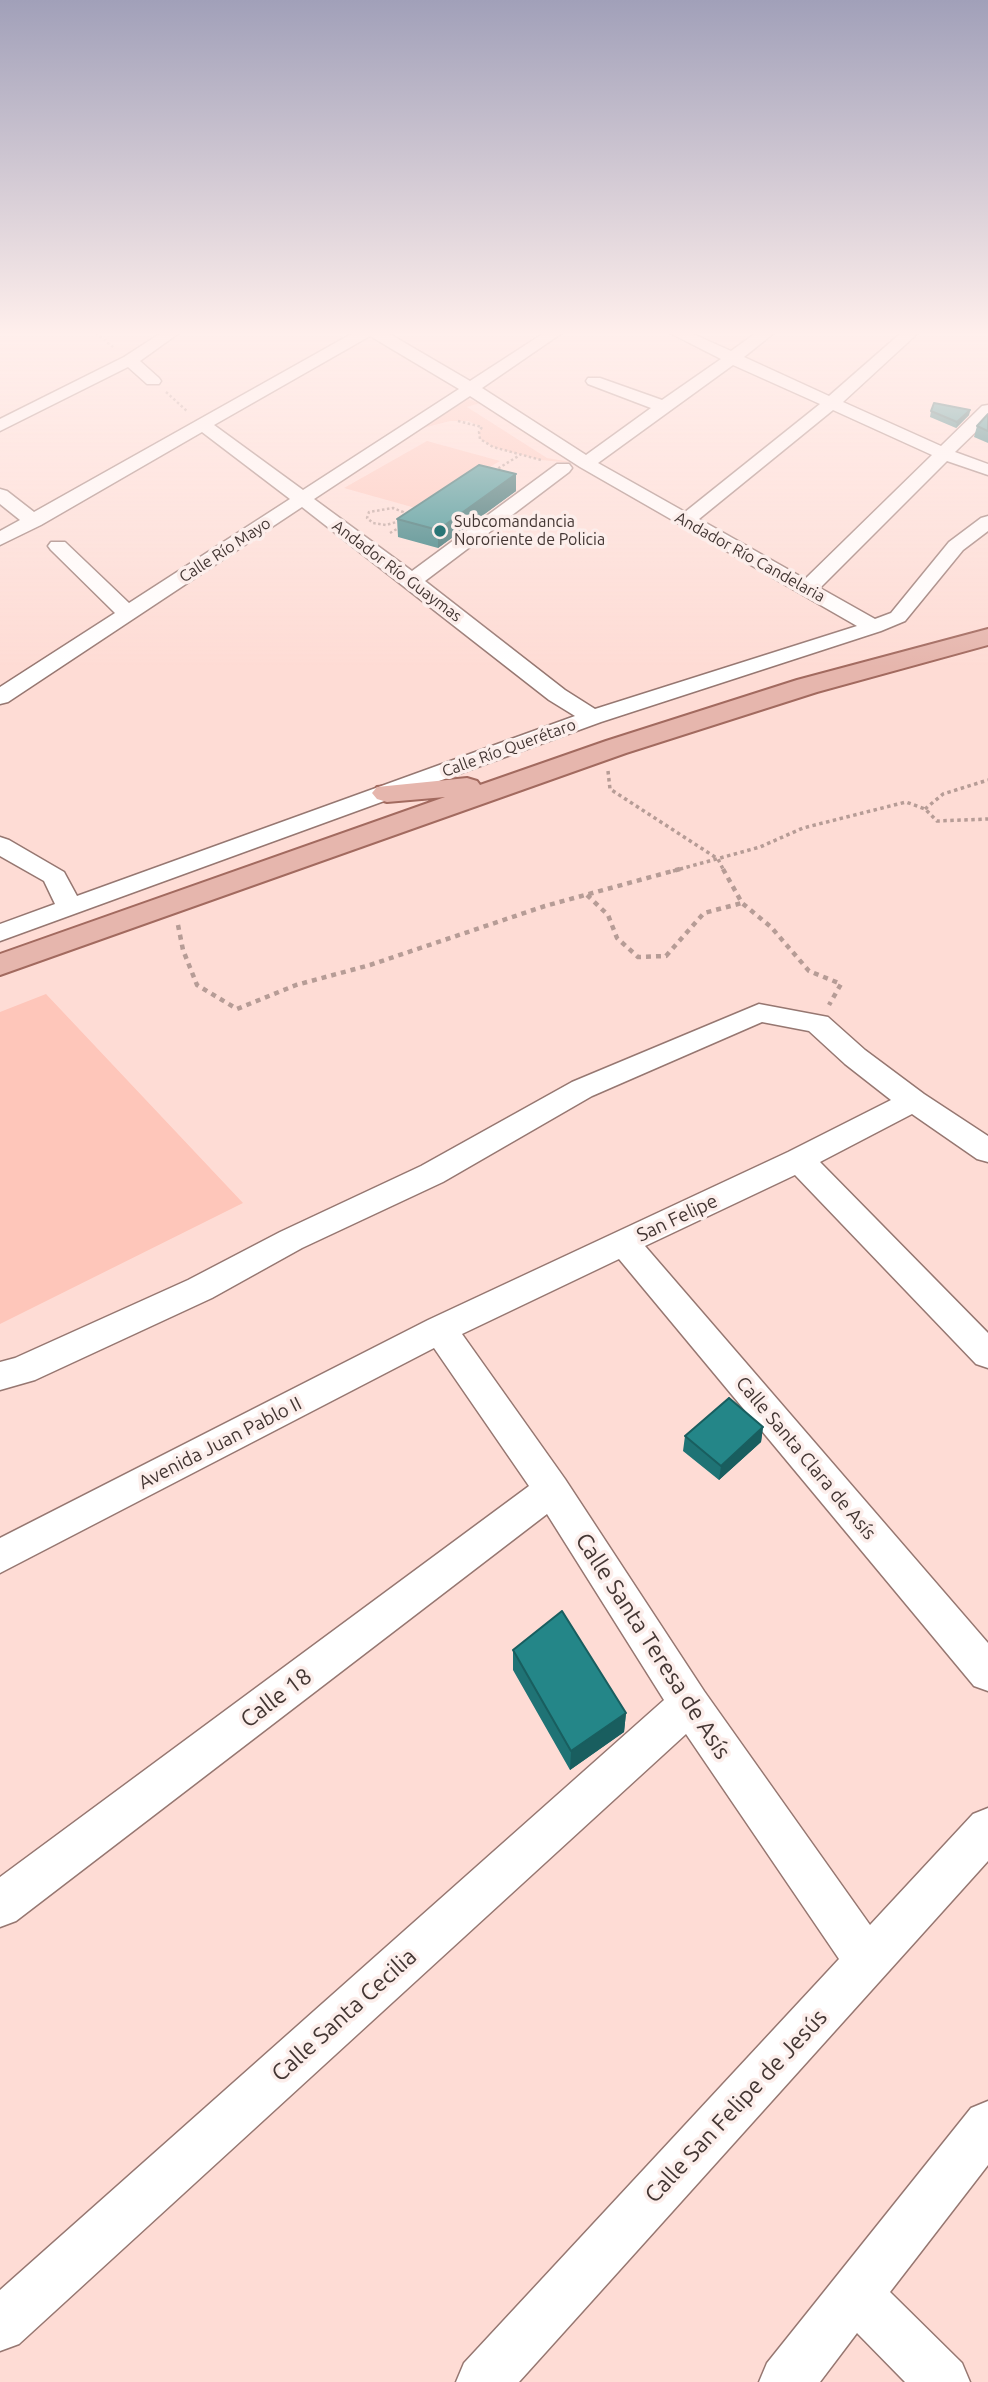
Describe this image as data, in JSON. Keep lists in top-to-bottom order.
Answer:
{
  "streets": {
    "main road": ["Calle Río Querétaro"],
    "street": [
      "Calle Río Mayo",
      "Andador Río Candelaria",
      "Andador Río Guaymas",
      "San Felipe",
      "Avenida Juan Pablo II",
      "Calle Santa Clara de Asís",
      "Calle Santa Teresa de Asís",
      "Calle 18",
      "Calle Santa Cecilia",
      "Calle San Felipe de Jesús"
    ]
  },
  "crossings": [
    ["Calle Río Mayo", "Andador Río Guaymas"],
    ["Andador Río Candelaria", "Calle Río Querétaro"],
    ["Andador Río Guaymas", "Calle Río Querétaro"],
    ["San Felipe", "Avenida Juan Pablo II"],
    ["San Felipe", "Calle Santa Clara de Asís"],
    ["San Felipe", "Calle Santa Teresa de Asís"],
    ["Avenida Juan Pablo II", "Calle Santa Teresa de Asís"],
    ["Calle Santa Teresa de Asís", "Calle 18"],
    ["Calle Santa Teresa de Asís", "Calle Santa Cecilia"],
    ["Calle Santa Teresa de Asís", "Calle San Felipe de Jesús"]
  ],
  "places": ["Subcomandancia Nororiente de Policia"]
}
